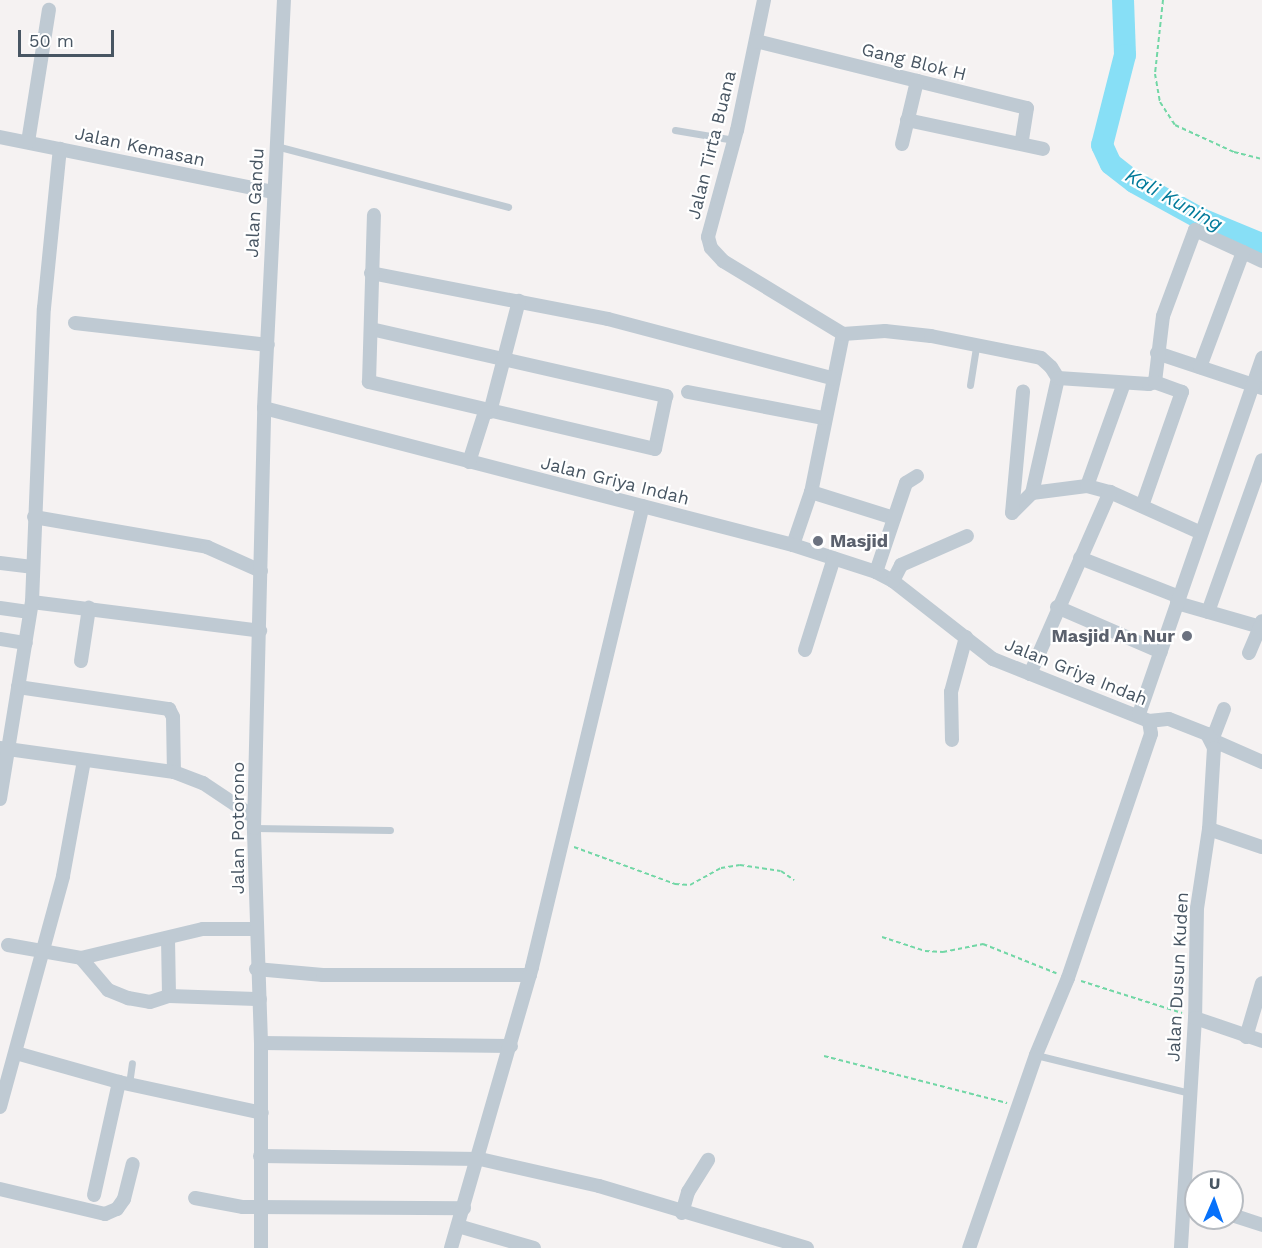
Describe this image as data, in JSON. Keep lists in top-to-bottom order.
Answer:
{
  "streets": {
    "street": [
      "Gang Blok H",
      "Jalan Tirta Buana",
      "Jalan Kemasan",
      "Jalan Gandu",
      "Jalan Griya Indah",
      "Jalan Potorono",
      "Jalan Dusun Kuden"
    ]
  },
  "crossings": [
    ["Gang Blok H", "Jalan Tirta Buana"],
    ["Jalan Kemasan", "Jalan Gandu"],
    ["Jalan Gandu", "Jalan Griya Indah"],
    ["Jalan Gandu", "Jalan Potorono"],
    ["Jalan Griya Indah", "Jalan Potorono"]
  ],
  "water": ["Kali Kuning"],
  "places": ["Masjid", "Masjid An Nur"],
  "scale_bar": "50 m",
  "north": "top"
}
